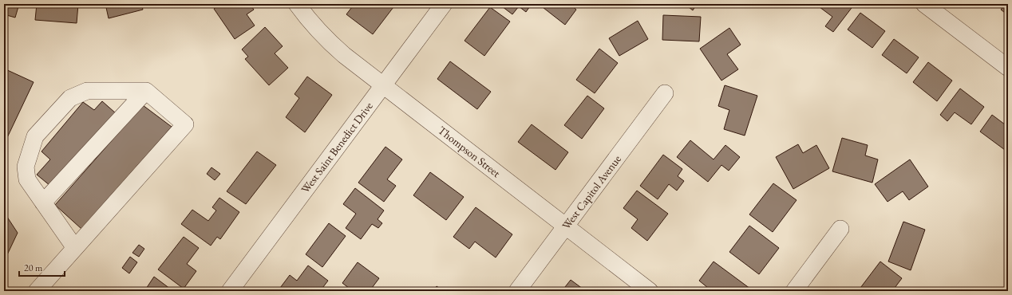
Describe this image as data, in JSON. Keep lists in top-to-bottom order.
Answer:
{
  "streets": {
    "street": ["West Saint Benedict Drive", "Thompson Street", "West Capitol Avenue"]
  },
  "crossings": [
    ["West Saint Benedict Drive", "Thompson Street"],
    ["Thompson Street", "West Capitol Avenue"]
  ],
  "scale_bar": "20 m"
}
